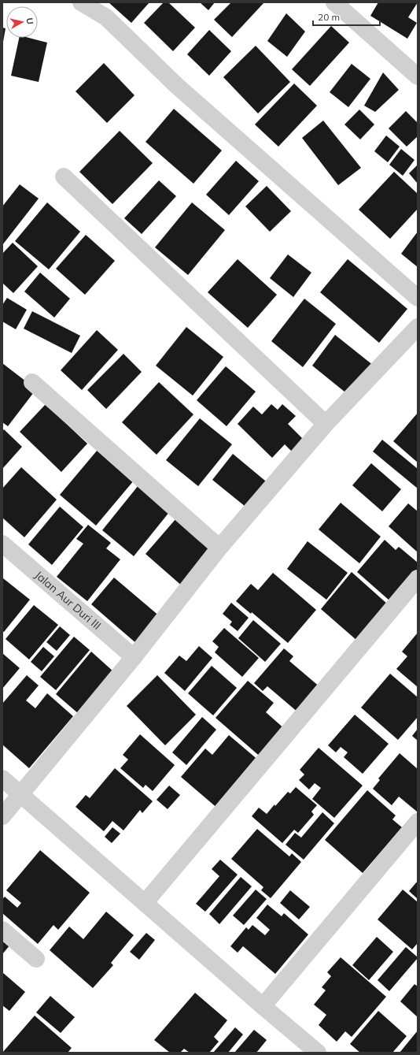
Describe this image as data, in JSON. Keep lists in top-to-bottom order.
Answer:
{
  "streets": {
    "street": ["Jalan Aur Duri III"]
  },
  "scale_bar": "20 m",
  "north": "right"
}
